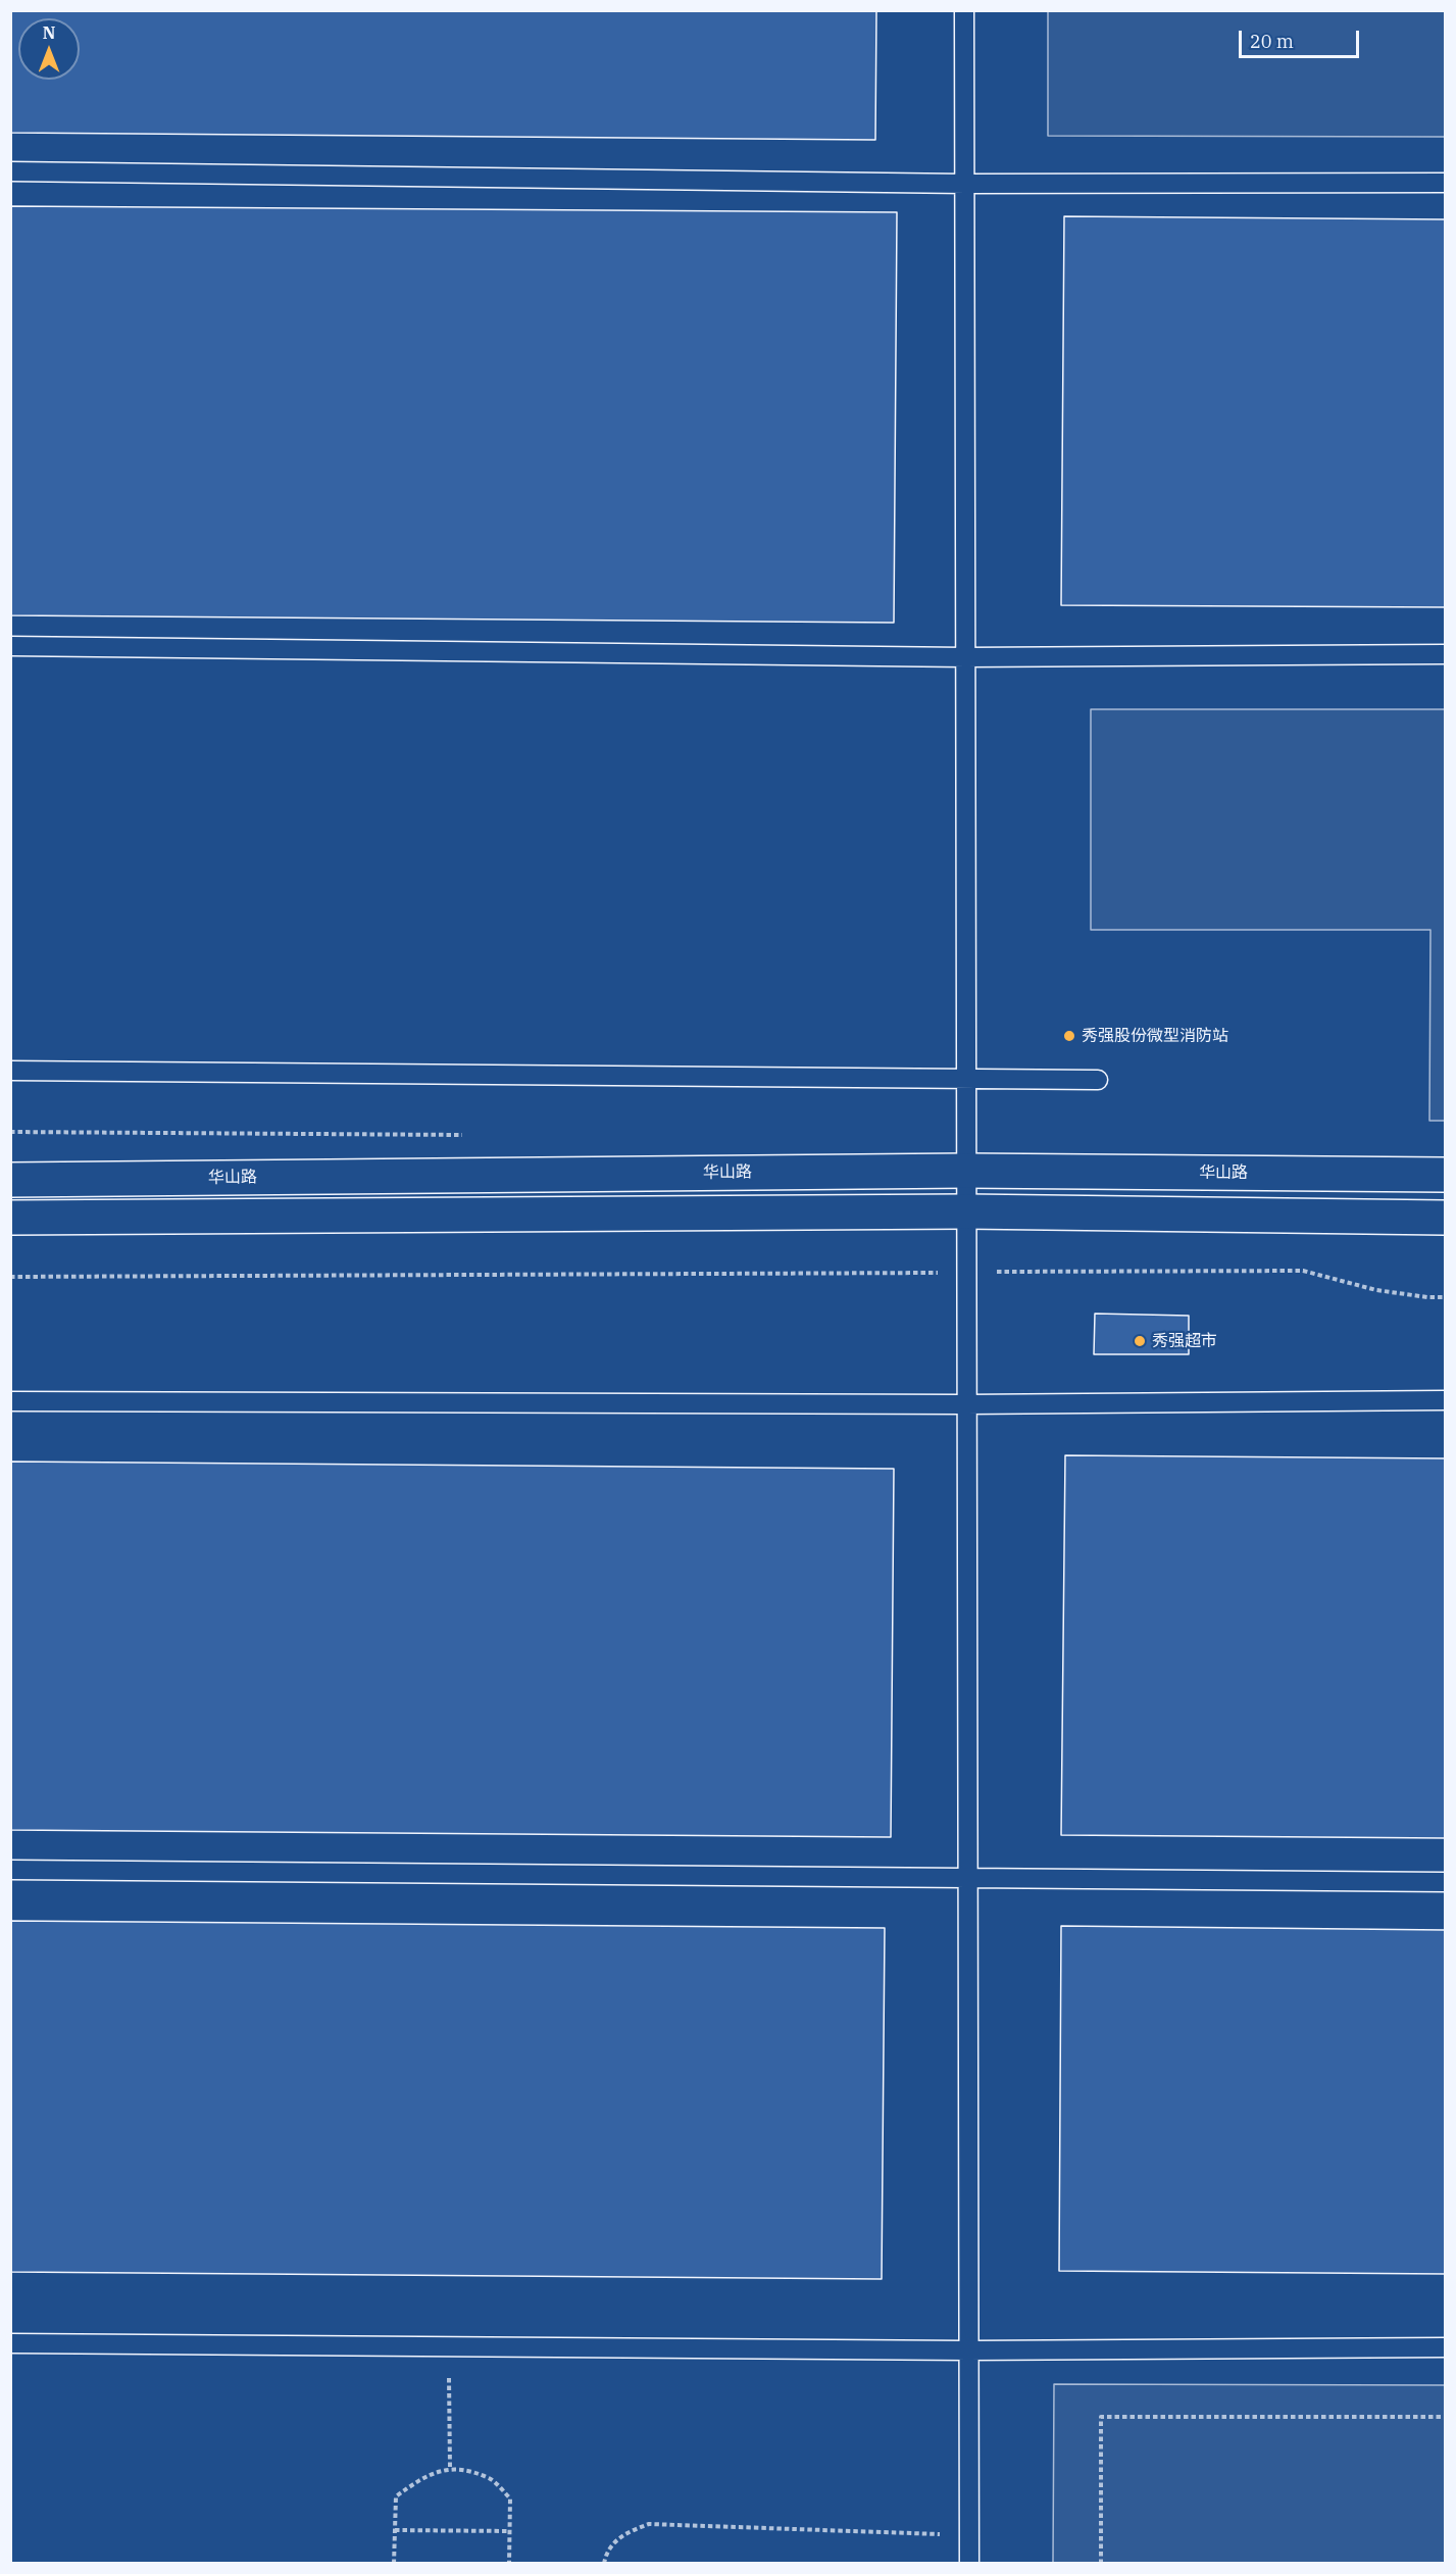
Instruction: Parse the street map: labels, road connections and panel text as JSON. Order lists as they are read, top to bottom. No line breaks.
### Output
{"streets":{"street":["华山路"]},"places":["秀强股份微型消防站","秀强超市"],"scale_bar":"20 m","north":"top"}
